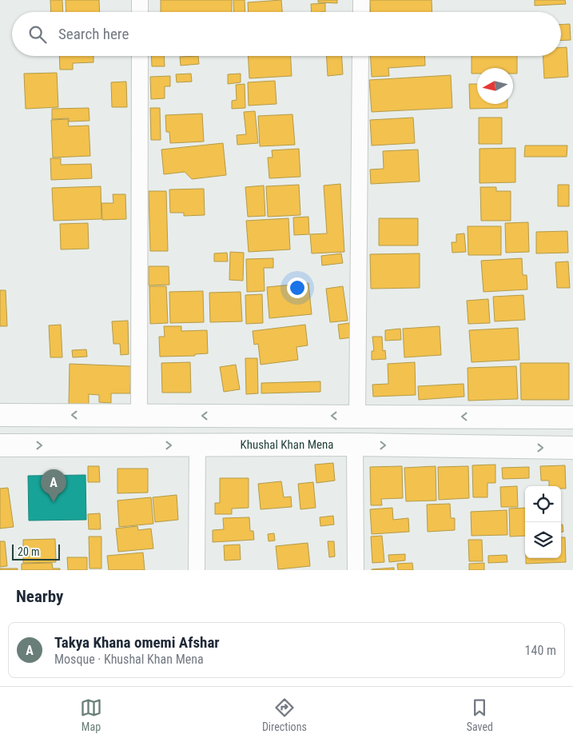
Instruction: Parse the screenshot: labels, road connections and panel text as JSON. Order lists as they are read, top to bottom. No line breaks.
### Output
{"streets":{"street":["Khushal Khan Mena"]},"scale_bar":"20 m","north":"left","page":{"search":"Search here","pins":"A","scale":"20 m","heading":"Nearby","list":[{"mark":"A","name":"Takya Khana omemi Afshar","note":"Mosque · Khushal Khan Mena","value":"140 m"}],"nav":["Map","Directions","Saved"]}}
